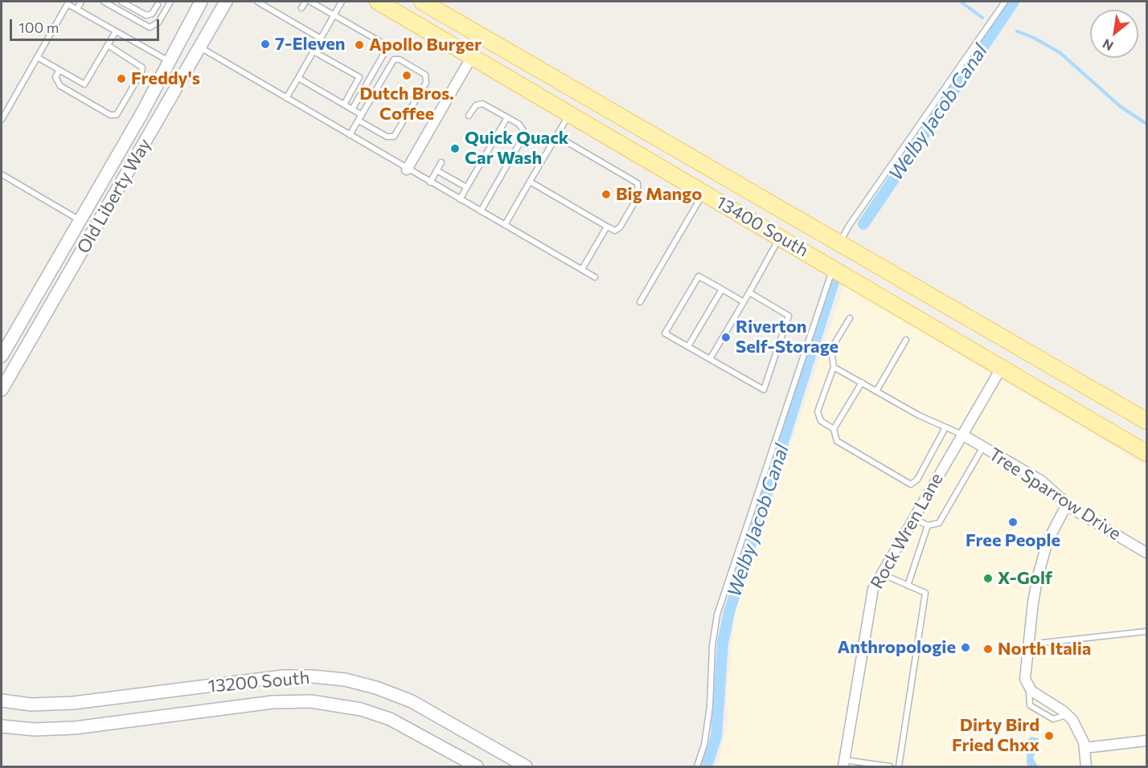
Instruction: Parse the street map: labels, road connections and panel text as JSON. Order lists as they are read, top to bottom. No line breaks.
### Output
{"streets":{"main road":["13400 South"],"street":["Old Liberty Way","Tree Sparrow Drive","Rock Wren Lane","13200 South"]},"crossings":[["13400 South","Rock Wren Lane"],["Tree Sparrow Drive","Rock Wren Lane"]],"water":["Welby Jacob Canal"],"places":["7-Eleven","Apollo Burger","Dutch Bros. Coffee","Freddy's","Quick Quack Car Wash","Big Mango","Riverton Self-Storage","Free People","X-Golf","Anthropologie","North Italia","Dirty Bird Fried Chxx"],"scale_bar":"100 m","north":"bottom left"}
